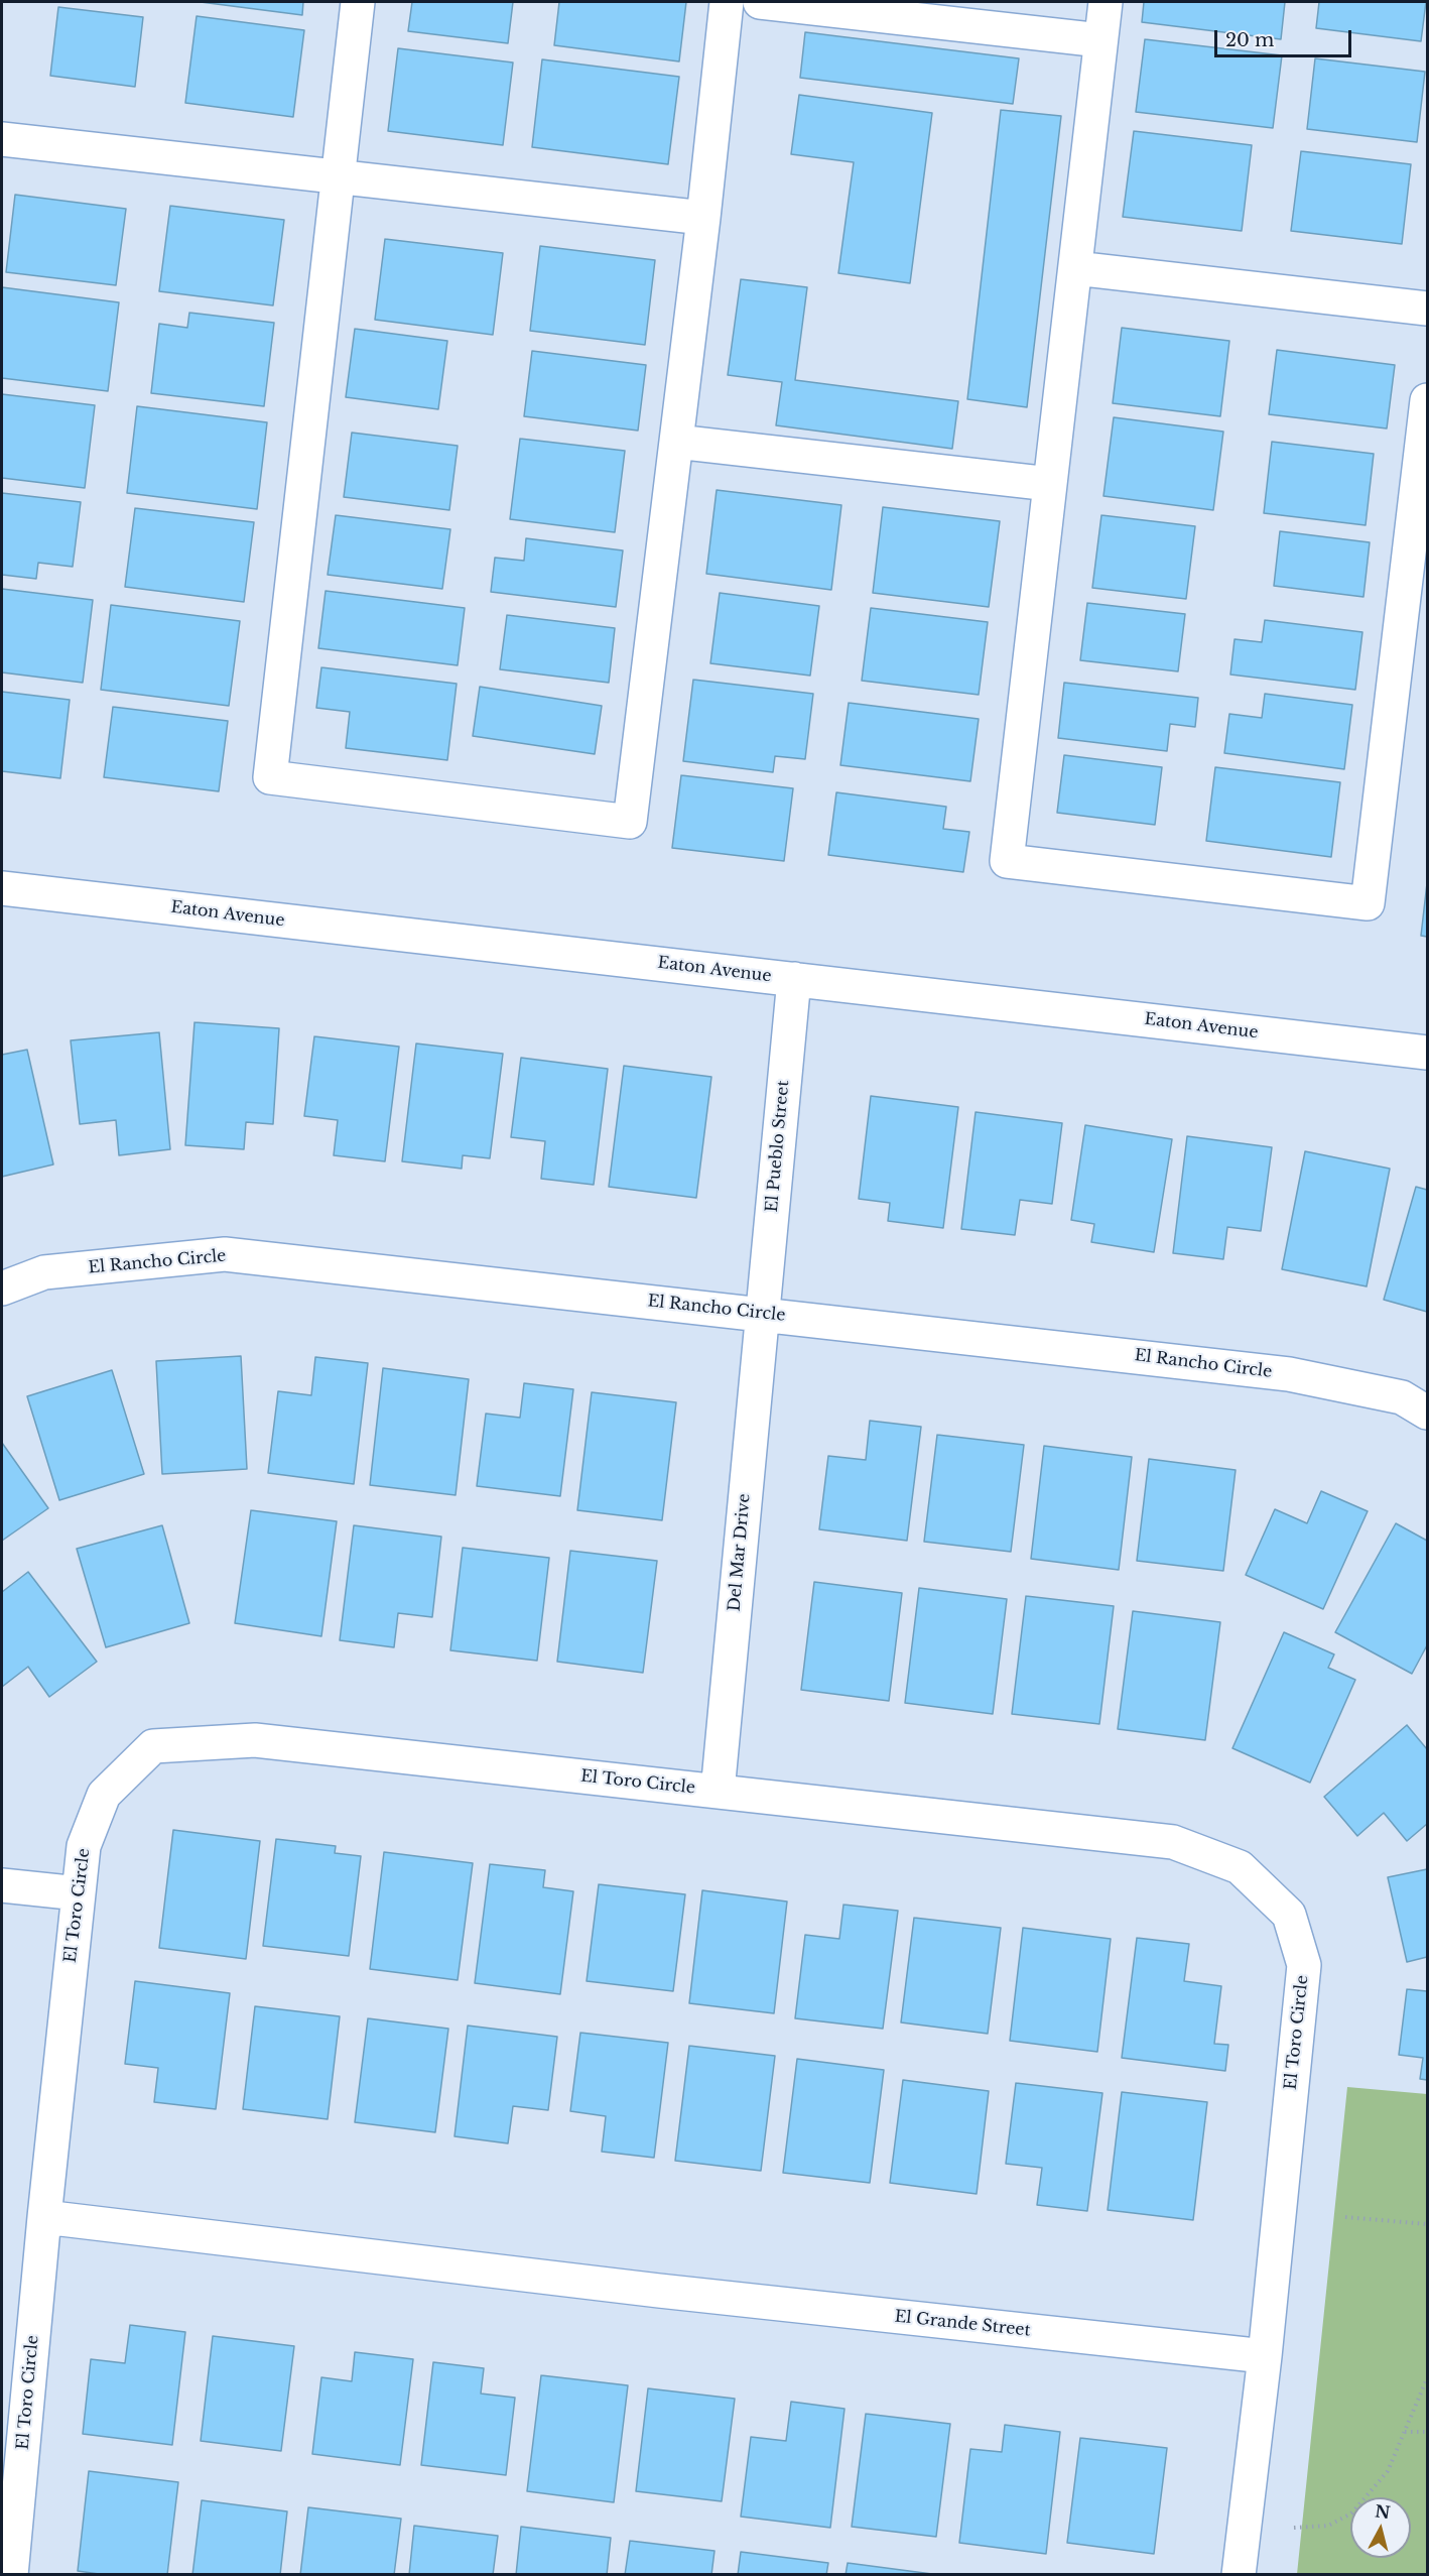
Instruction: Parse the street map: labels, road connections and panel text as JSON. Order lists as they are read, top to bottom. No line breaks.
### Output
{"streets":{"street":["Eaton Avenue","El Pueblo Street","El Rancho Circle","Del Mar Drive","El Toro Circle","El Grande Street"]},"crossings":[["Eaton Avenue","El Pueblo Street"],["El Pueblo Street","El Rancho Circle"],["El Pueblo Street","Del Mar Drive"],["El Rancho Circle","Del Mar Drive"],["Del Mar Drive","El Toro Circle"],["El Toro Circle","El Grande Street"]],"scale_bar":"20 m","north":"top"}
